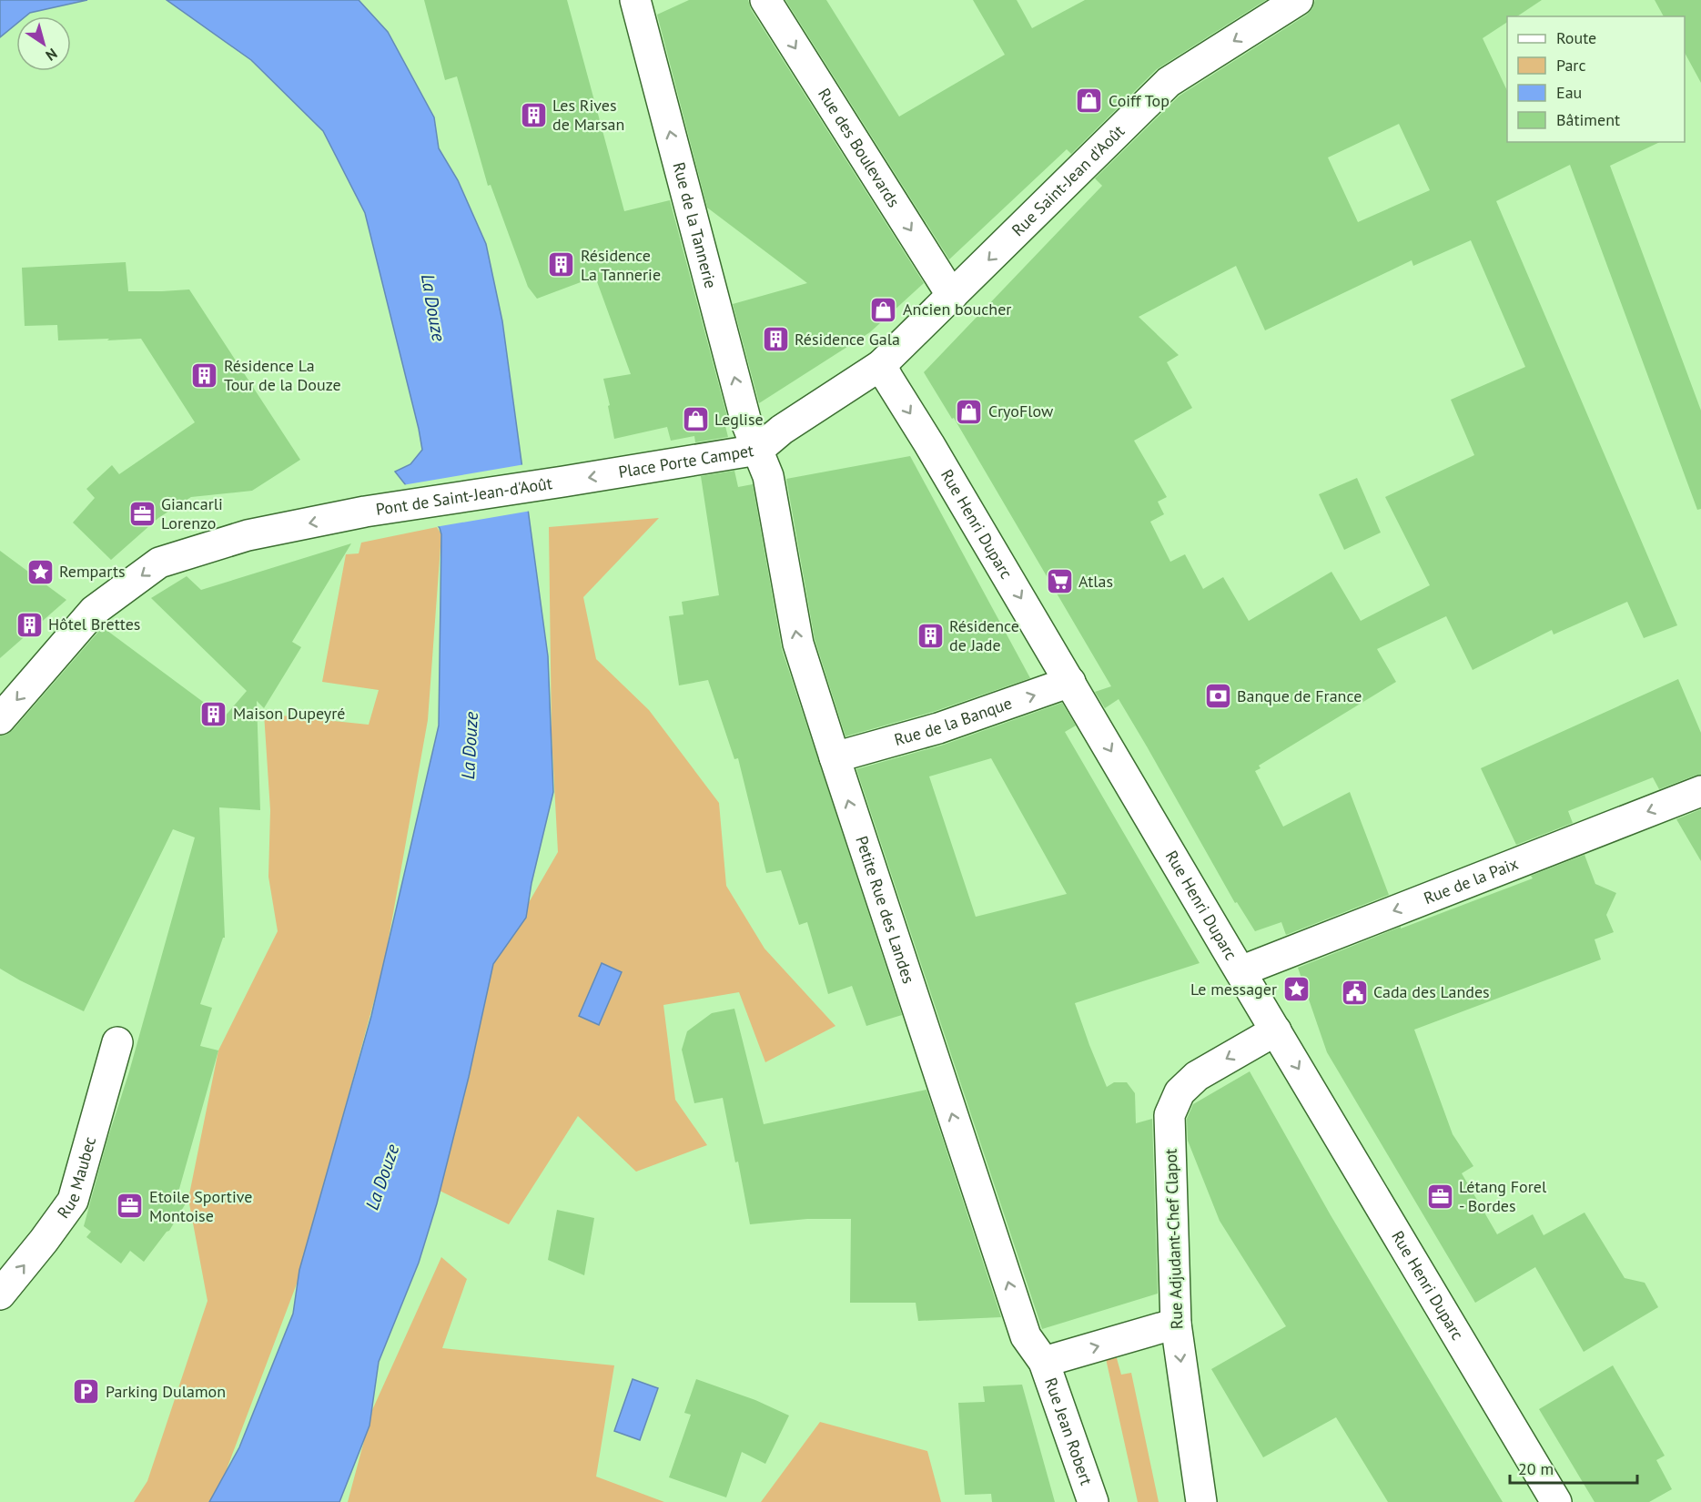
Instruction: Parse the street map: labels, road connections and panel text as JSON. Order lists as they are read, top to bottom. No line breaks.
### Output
{"streets":{"street":["Rue des Boulevards","Rue Saint-Jean d'Août","Rue de la Tannerie","Place Porte Campet","Pont de Saint-Jean-d'Août","Rue Henri Duparc","Rue de la Banque","Rue de la Paix","Petite Rue des Landes","Rue Maubec","Rue Adjudant-Chef Clapot","Rue Jean Robert"]},"crossings":[["Rue des Boulevards","Rue Saint-Jean d'Août"],["Rue Saint-Jean d'Août","Place Porte Campet"],["Rue Saint-Jean d'Août","Rue Henri Duparc"],["Rue de la Tannerie","Place Porte Campet"],["Rue de la Tannerie","Petite Rue des Landes"],["Place Porte Campet","Pont de Saint-Jean-d'Août"],["Place Porte Campet","Rue Henri Duparc"],["Place Porte Campet","Petite Rue des Landes"],["Rue Henri Duparc","Rue de la Banque"],["Rue Henri Duparc","Rue de la Paix"],["Rue Henri Duparc","Rue Adjudant-Chef Clapot"],["Rue de la Banque","Petite Rue des Landes"],["Petite Rue des Landes","Rue Jean Robert"]],"one_way":["Rue des Boulevards","Rue Saint-Jean d'Août","Rue de la Tannerie","Place Porte Campet","Pont de Saint-Jean-d'Août","Rue Henri Duparc","Rue de la Banque","Rue de la Paix","Petite Rue des Landes","Rue Maubec","Rue Adjudant-Chef Clapot"],"water":["La Douze"],"places":{"shop":["Coiff Top","Ancien boucher","CryoFlow","Leglise"],"building":["Les Rives de Marsan","Résidence La Tannerie","Résidence Gala","Résidence La Tour de la Douze","Hôtel Brettes","Résidence de Jade","Maison Dupeyré"],"office":["Giancarli Lorenzo","Létang Forel - Bordes","Etoile Sportive Montoise"],"place":["Remparts","Le messager"],"supermarket":["Atlas"],"bank":["Banque de France"],"public building":["Cada des Landes"],"parking":["Parking Dulamon"]},"legend":["Route","Parc","Eau","Bâtiment"],"scale_bar":"20 m","north":"bottom right"}
